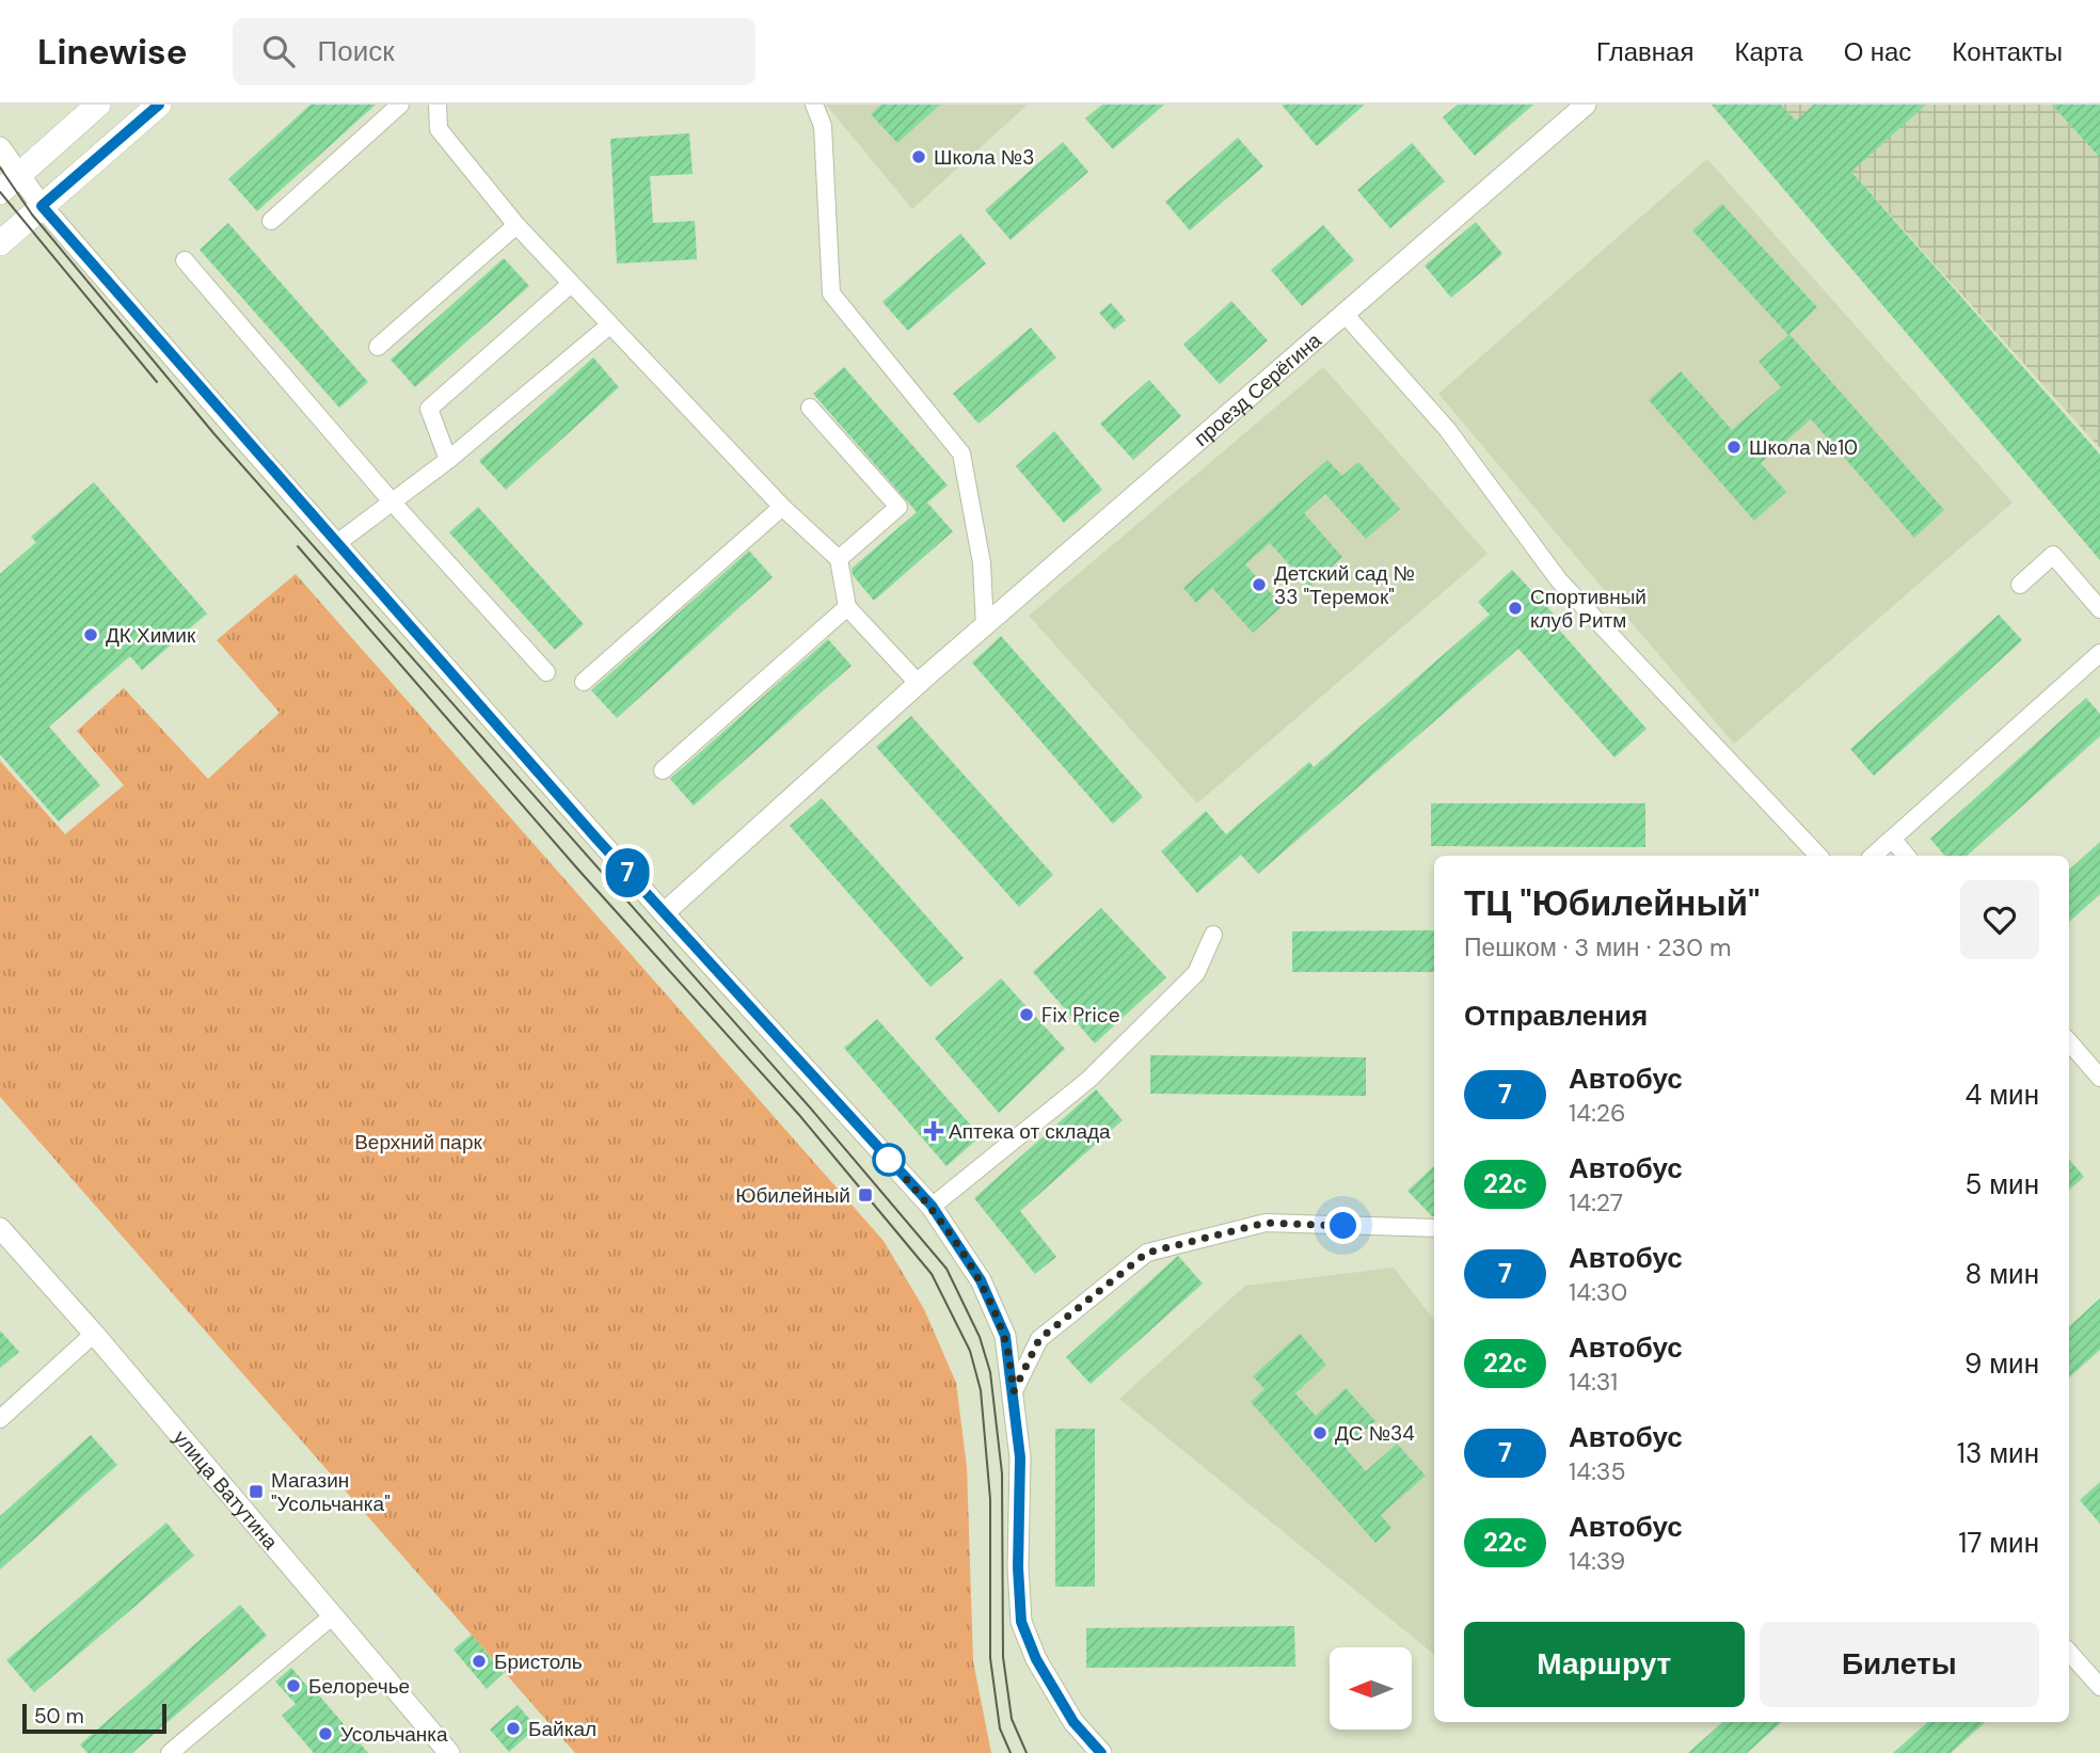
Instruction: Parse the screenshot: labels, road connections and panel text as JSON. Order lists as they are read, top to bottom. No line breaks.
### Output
{"streets":{"street":["проезд Серёгина","улица Ватутина"]},"parks":["Верхний парк"],"places":{"other":["Школа №3","Школа №10","Детский сад № 33 \"Теремок\"","Спортивный клуб Ритм","ДК Химик","Fix Price","ДС №34","Бристоль","Белоречье","Байкал","Усольчанка"],"health":["Аптека от склада"],"transit":["Юбилейный","Магазин \"Усольчанка\""]},"lines":["bus line 7"],"scale_bar":"50 m","north":"left","page":{"header":"Linewise","search":"Поиск","nav":["Главная","Карта","О нас","Контакты"],"on_map":"7","heading":[["ТЦ \"Юбилейный\"","Пешком · 3 мин · 230 m"],"Отправления"],"list":[{"mark":"7","name":"Автобус","note":"14:26","value":"4 мин"},{"mark":"22с","name":"Автобус","note":"14:27","value":"5 мин"},{"mark":"7","name":"Автобус","note":"14:30","value":"8 мин"},{"mark":"22с","name":"Автобус","note":"14:31","value":"9 мин"},{"mark":"7","name":"Автобус","note":"14:35","value":"13 мин"},{"mark":"22с","name":"Автобус","note":"14:39","value":"17 мин"}],"buttons":["Маршрут","Билеты"],"scale":"50 m"}}
